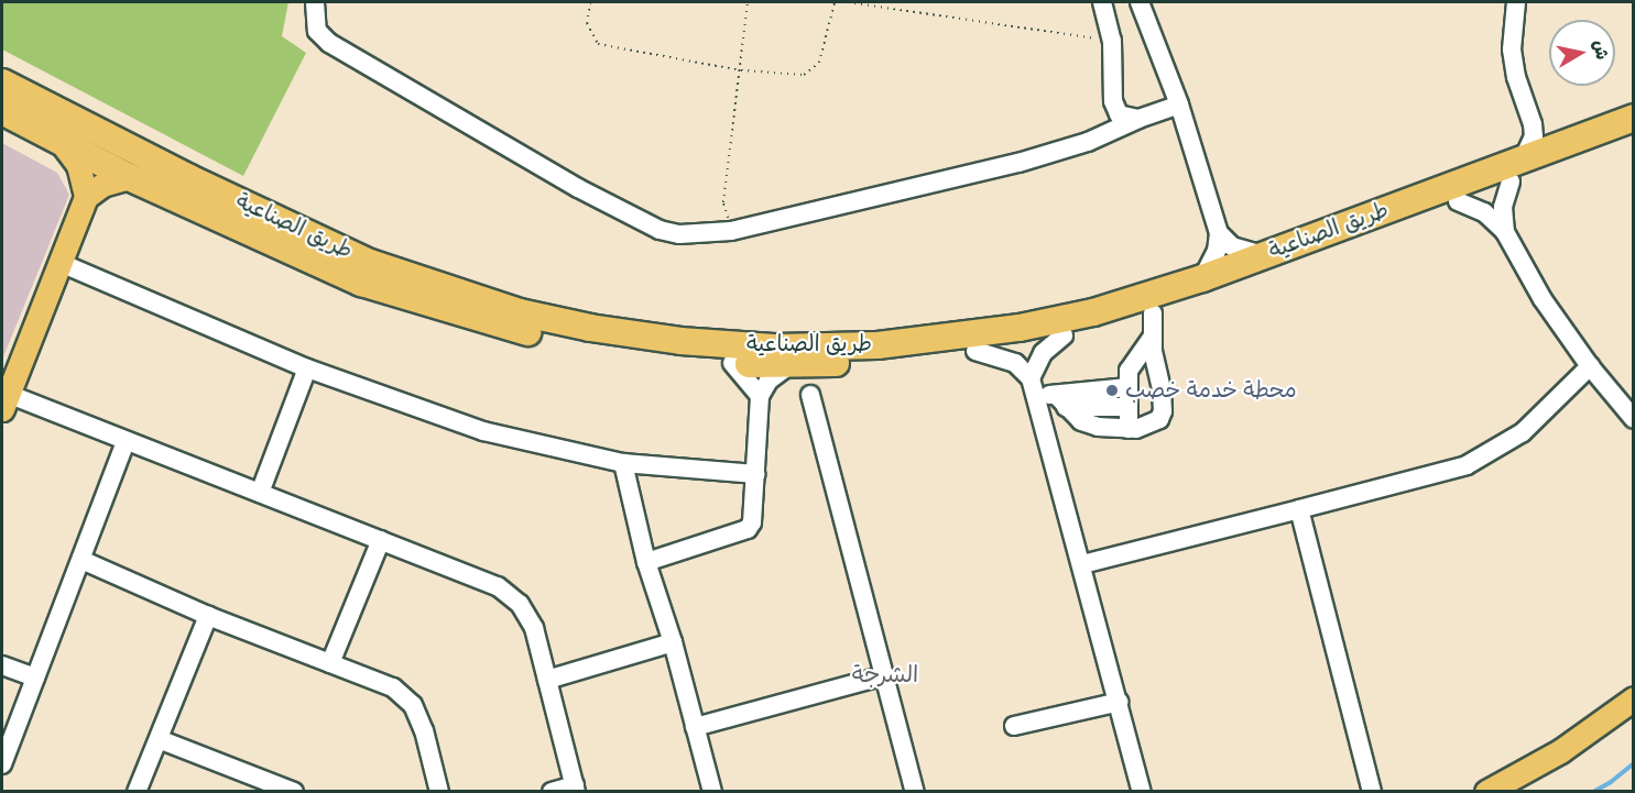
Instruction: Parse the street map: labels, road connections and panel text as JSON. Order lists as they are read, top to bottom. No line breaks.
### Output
{"streets":{"highway":["طريق الصناعية"]},"districts":["الشرجة"],"places":["محطة خدمة خصب"],"north":"right"}
